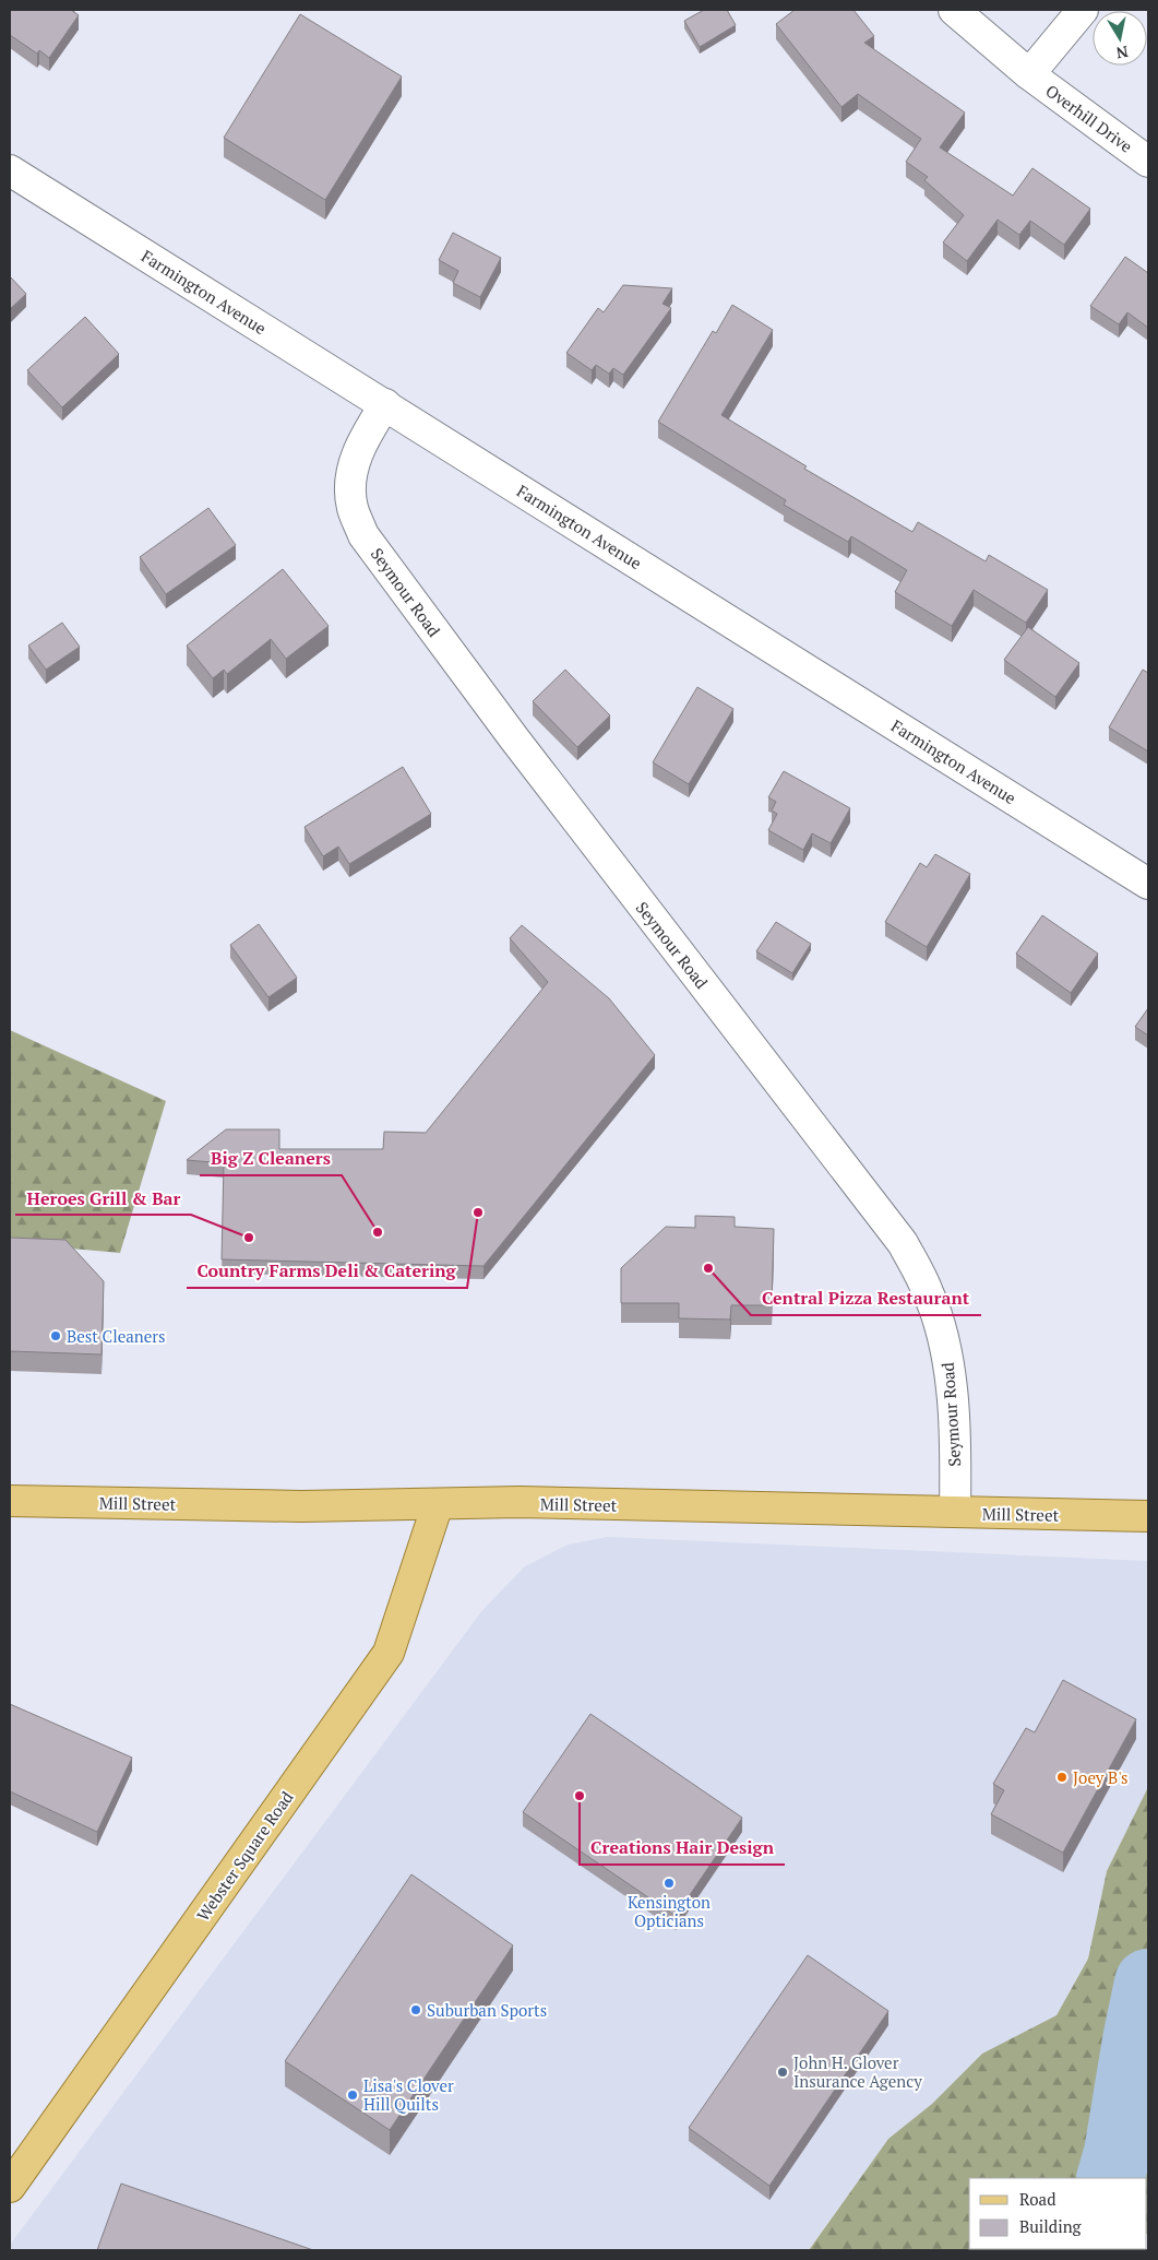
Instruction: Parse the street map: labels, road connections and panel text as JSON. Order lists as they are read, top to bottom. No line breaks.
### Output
{"streets":{"main road":["Mill Street","Webster Square Road"],"street":["Overhill Drive","Farmington Avenue","Seymour Road"]},"crossings":[["Farmington Avenue","Seymour Road"],["Seymour Road","Mill Street"],["Mill Street","Webster Square Road"]],"places":["Country Farms Deli & Catering","Big Z Cleaners","Heroes Grill & Bar","Central Pizza Restaurant","Best Cleaners","Joey B's","Creations Hair Design","Kensington Opticians","Suburban Sports","John H. Glover Insurance Agency","Lisa's Clover Hill Quilts"],"legend":["Road","Building"],"north":"bottom"}
